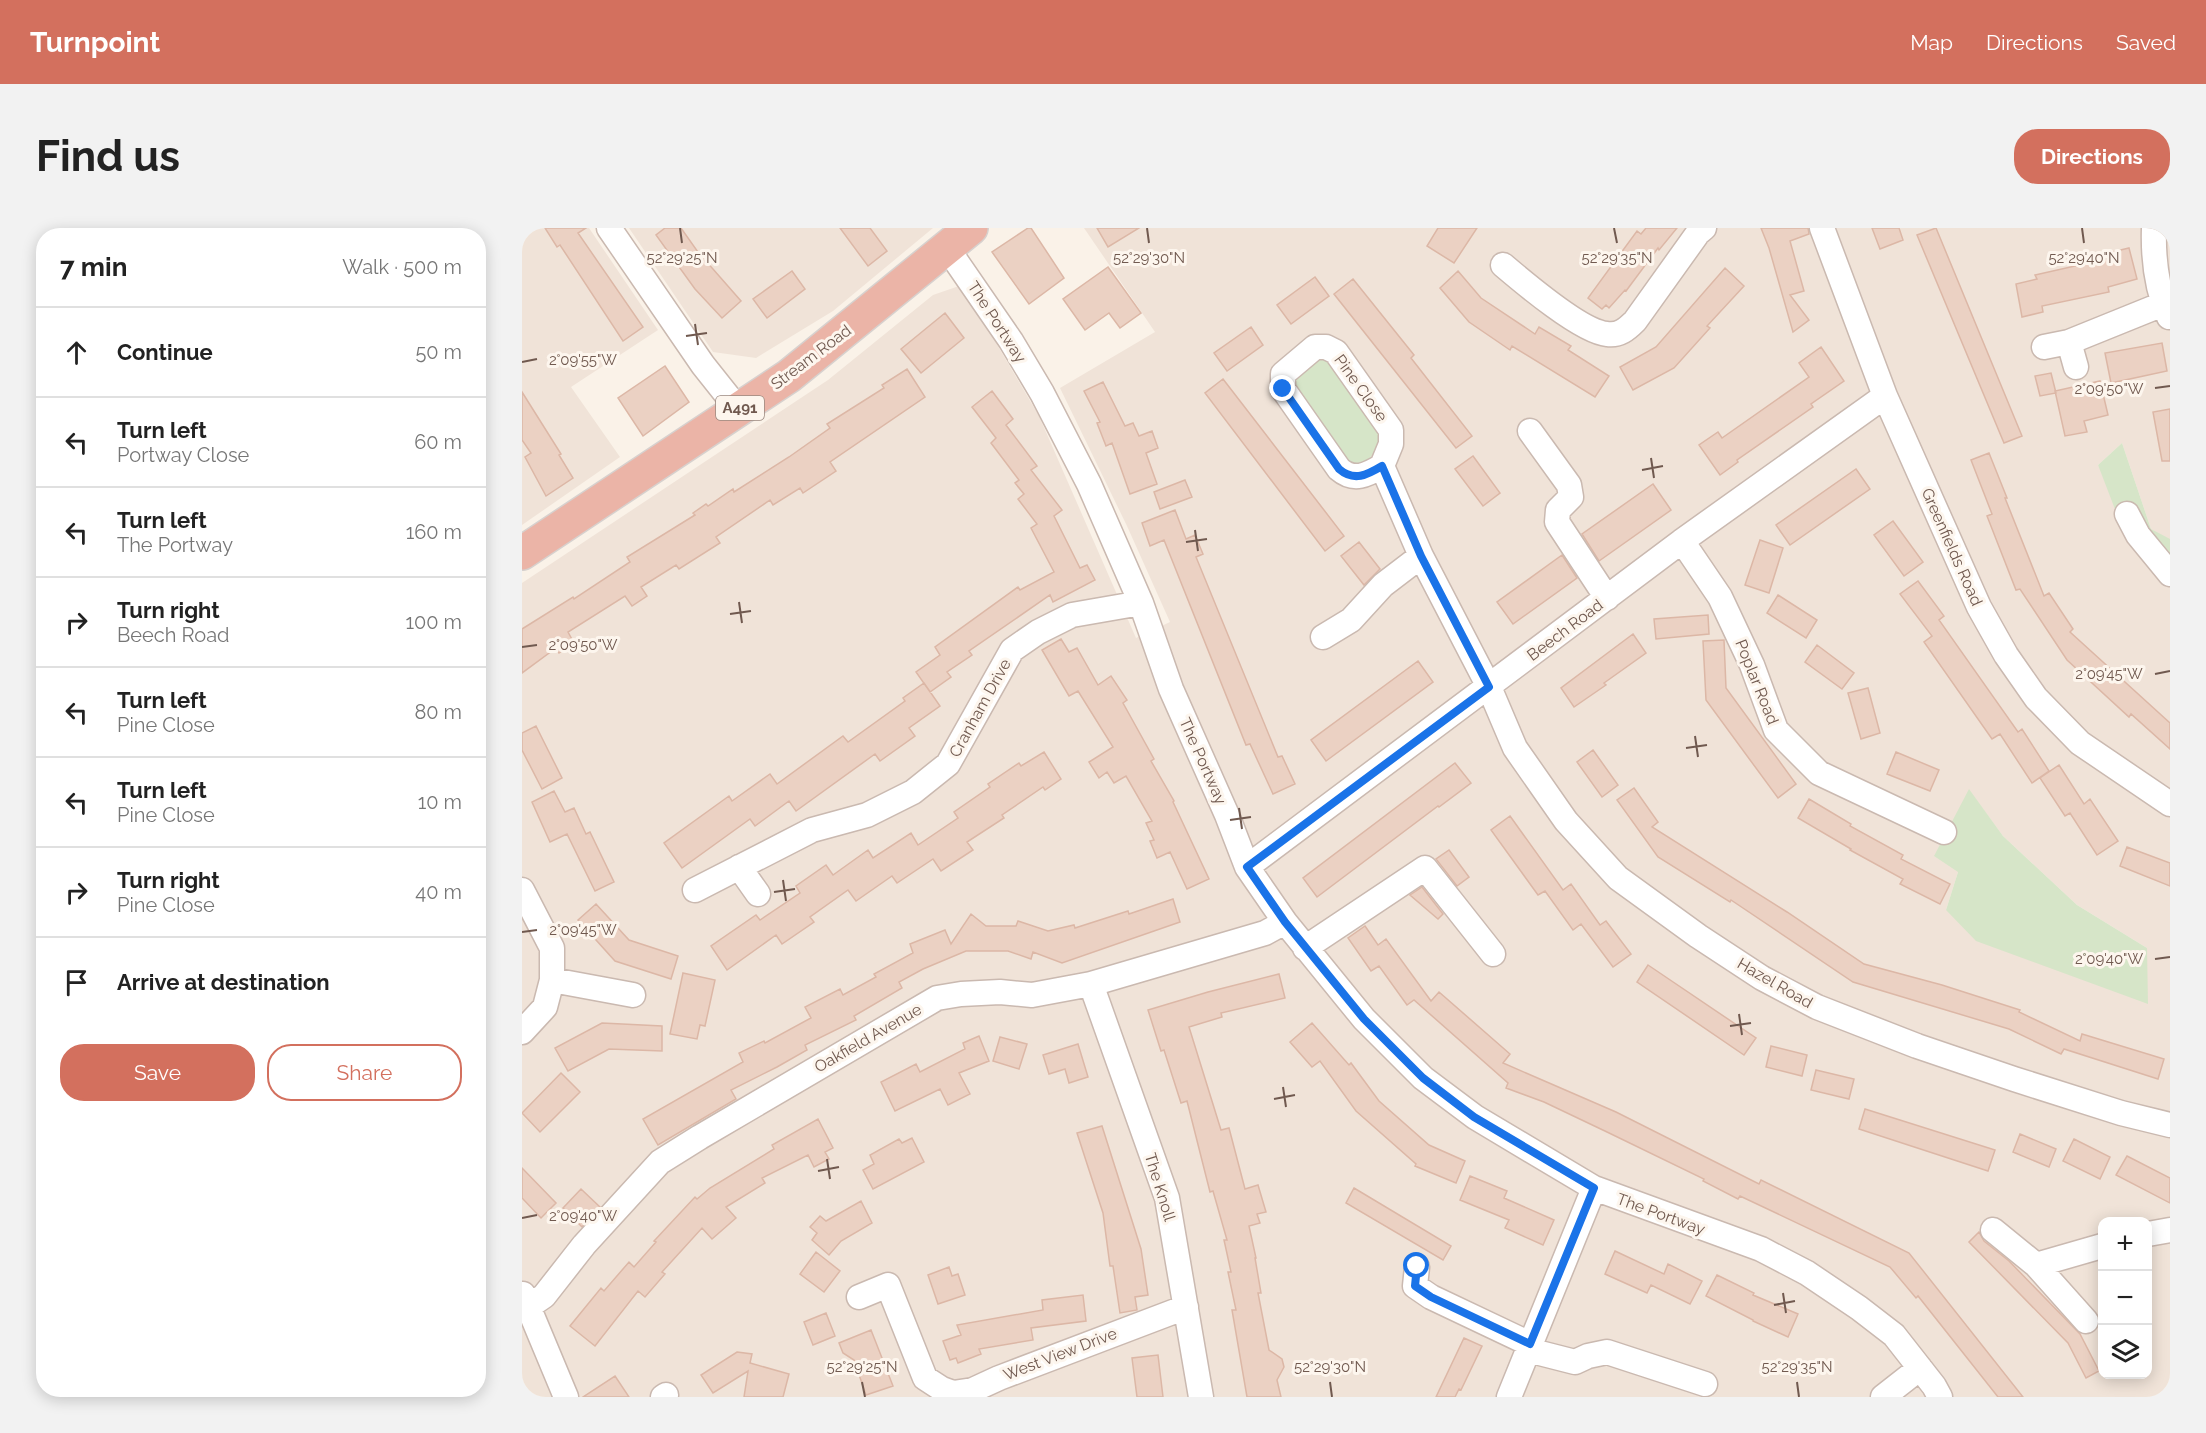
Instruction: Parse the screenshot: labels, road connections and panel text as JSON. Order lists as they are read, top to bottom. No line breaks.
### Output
{"streets":{"highway":["Stream Road","A491"],"street":["The Portway","Pine Close","Greenfields Road","Beech Road","Poplar Road","Cranham Drive","Hazel Road","Oakfield Avenue","The Knoll","West View Drive"]},"crossings":[["The Portway","Stream Road"],["The Portway","Beech Road"],["The Portway","Cranham Drive"],["The Portway","Oakfield Avenue"],["Greenfields Road","Beech Road"],["Beech Road","Poplar Road"],["Beech Road","Hazel Road"],["Oakfield Avenue","The Knoll"],["The Knoll","West View Drive"]],"page":{"header":"Turnpoint","nav":["Map","Directions","Saved"],"buttons":["Directions",["Save","Share"]],"title":"Find us","heading":["7 min","Walk · 500 m"],"list":[["Continue","50 m"],["Turn left","Portway Close","60 m"],["Turn left","The Portway","160 m"],["Turn right","Beech Road","100 m"],["Turn left","Pine Close","80 m"],["Turn left","Pine Close","10 m"],["Turn right","Pine Close","40 m"],"Arrive at destination"],"map_buttons":["+","−"]},"coordinates":["52°29'25\"N","52°29'30\"N","52°29'35\"N","52°29'40\"N","2°09'55\"W","2°09'50\"W","2°09'45\"W","2°09'40\"W"]}
